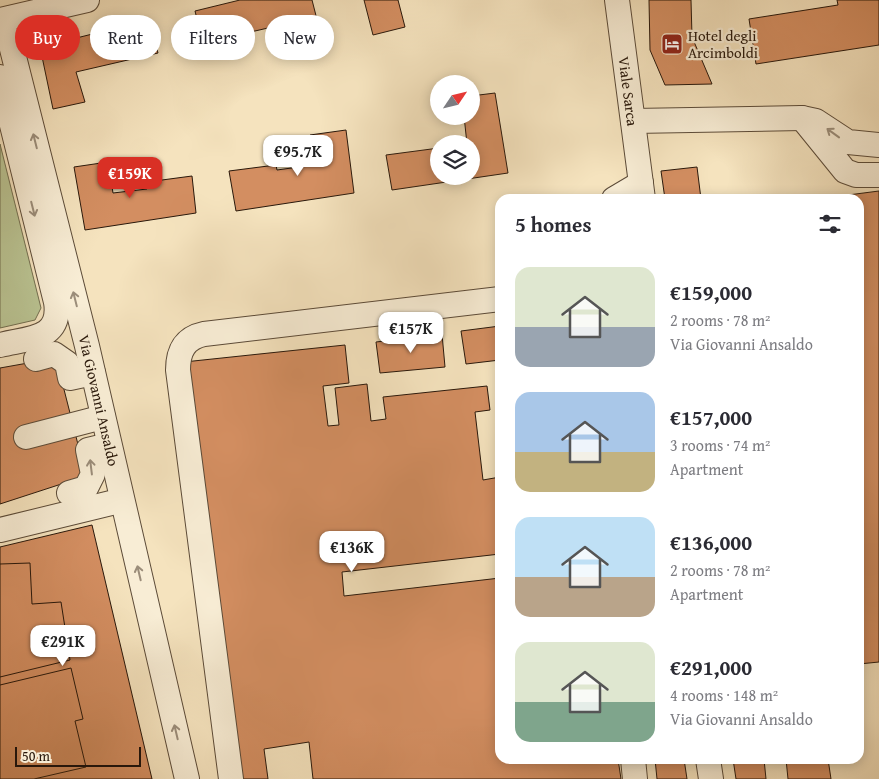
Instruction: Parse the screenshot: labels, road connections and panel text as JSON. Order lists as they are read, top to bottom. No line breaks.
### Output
{"streets":{"street":["Viale Sarca","Via Giovanni Ansaldo"]},"places":{"hotel":["Hotel degli Arcimboldi"]},"scale_bar":"50 m","north":"top right","page":{"chip":["Buy","Rent","Filters","New"],"price":["€95.7K","€159K","€157K","€136K","€291K"],"heading":"5 homes","list":[{"name":"€159,000","note":"2 rooms · 78 m² · Via Giovanni Ansaldo"},{"name":"€157,000","note":"3 rooms · 74 m² · Apartment"},{"name":"€136,000","note":"2 rooms · 78 m² · Apartment"},{"name":"€291,000","note":"4 rooms · 148 m² · Via Giovanni Ansaldo"}],"scale":"50 m"}}
